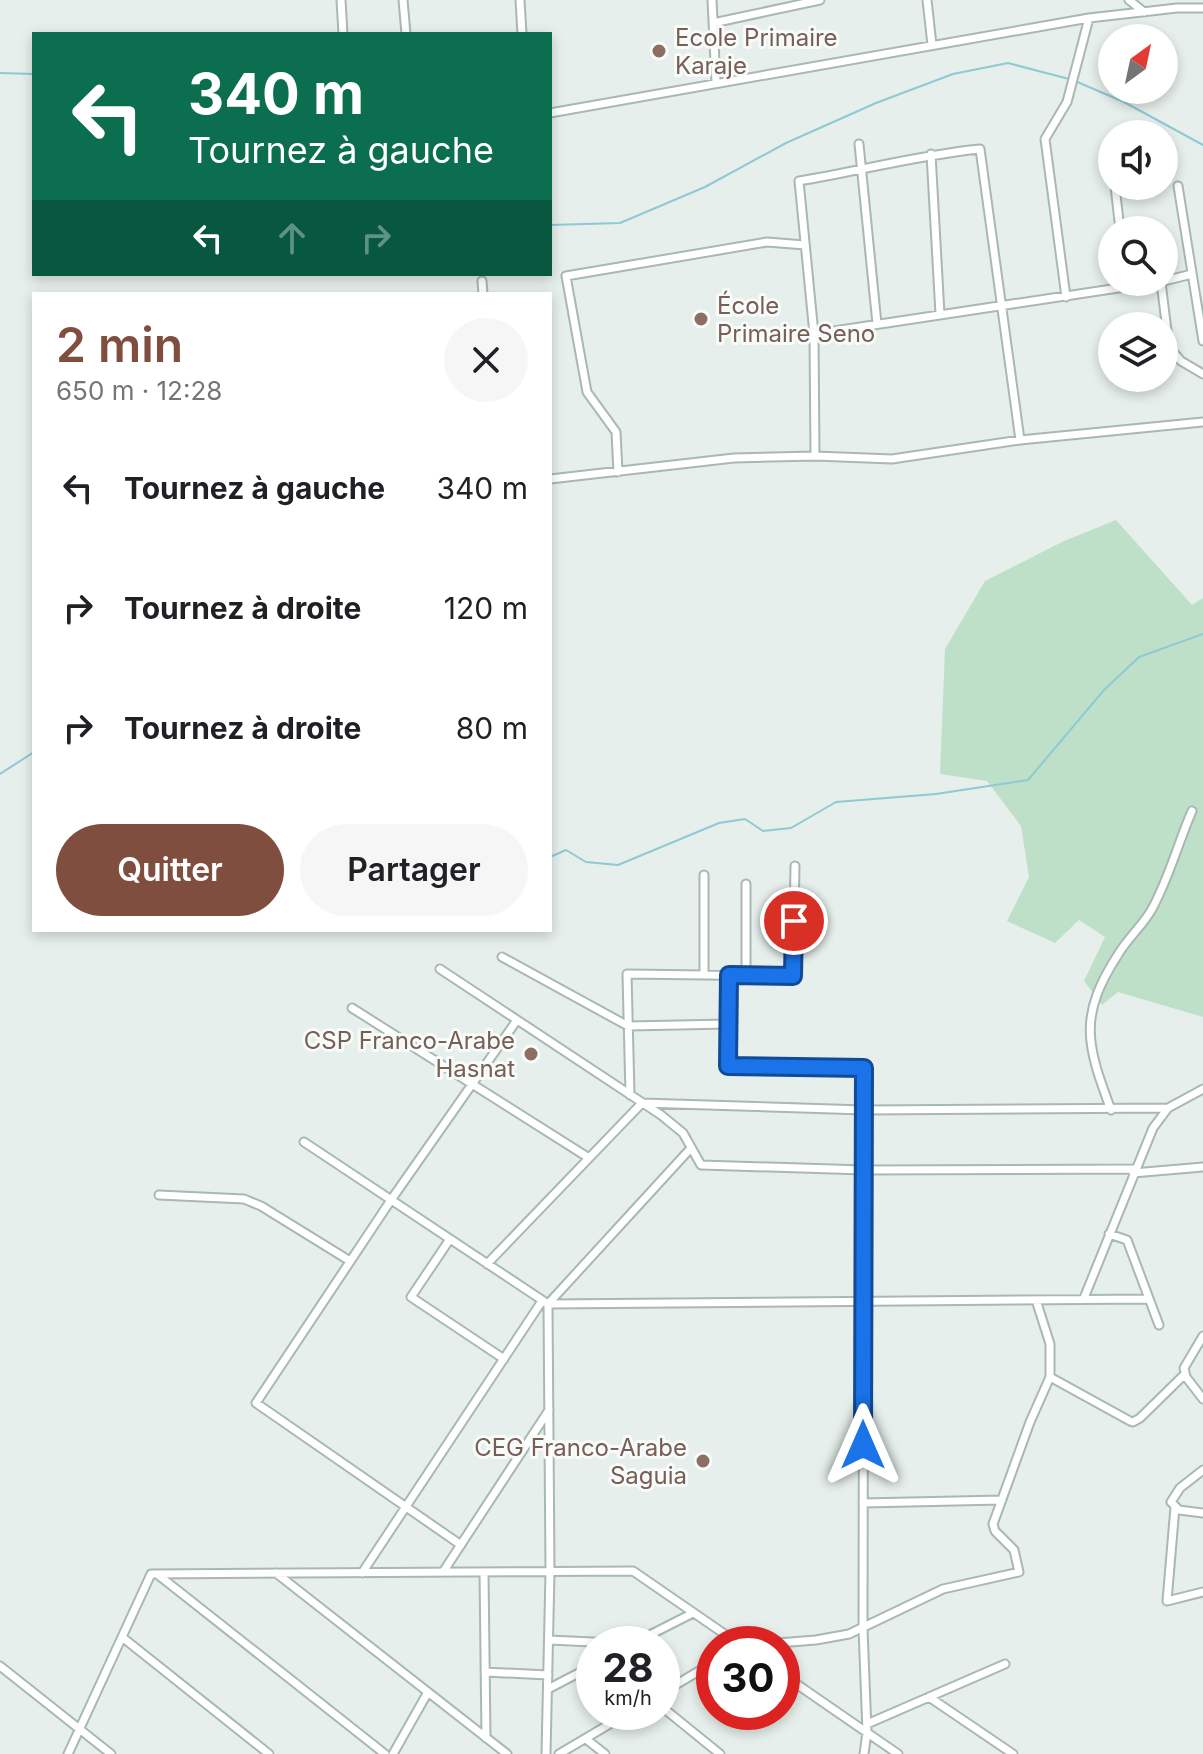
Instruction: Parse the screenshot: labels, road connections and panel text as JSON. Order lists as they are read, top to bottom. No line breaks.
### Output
{"places":["Ecole Primaire Karaje","École Primaire Seno","CSP Franco-Arabe Hasnat","CEG Franco-Arabe Saguia"],"north":"top right","page":{"turn":["340 m","Tournez à gauche"],"heading":["2 min","650 m · 12:28"],"list":[{"name":"Tournez à gauche","value":"340 m"},{"name":"Tournez à droite","value":"120 m"},{"name":"Tournez à droite","value":"80 m"}],"buttons":["Quitter","Partager"],"speed":"28 km/h","limit":"30"}}
